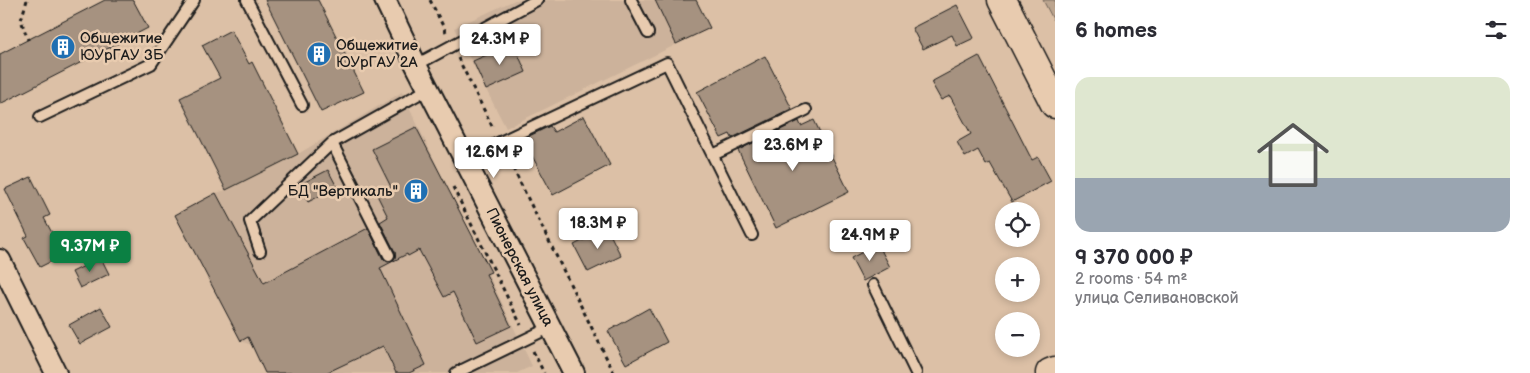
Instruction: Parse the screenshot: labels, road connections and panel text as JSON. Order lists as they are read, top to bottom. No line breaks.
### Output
{"streets":{"street":["Пионерская улица"]},"places":{"building":["Общежитие ЮУрГАУ 3Б","Общежитие ЮУрГАУ 2А","БД \"Вертикаль\""]},"page":{"heading":"6 homes","price":["24.3M ₽","23.6M ₽","12.6M ₽","18.3M ₽","24.9M ₽","9.37M ₽"],"list":[{"name":"9 370 000 ₽","note":"2 rooms · 54 m² · улица Селивановской"}],"map_buttons":["+","−"]}}
